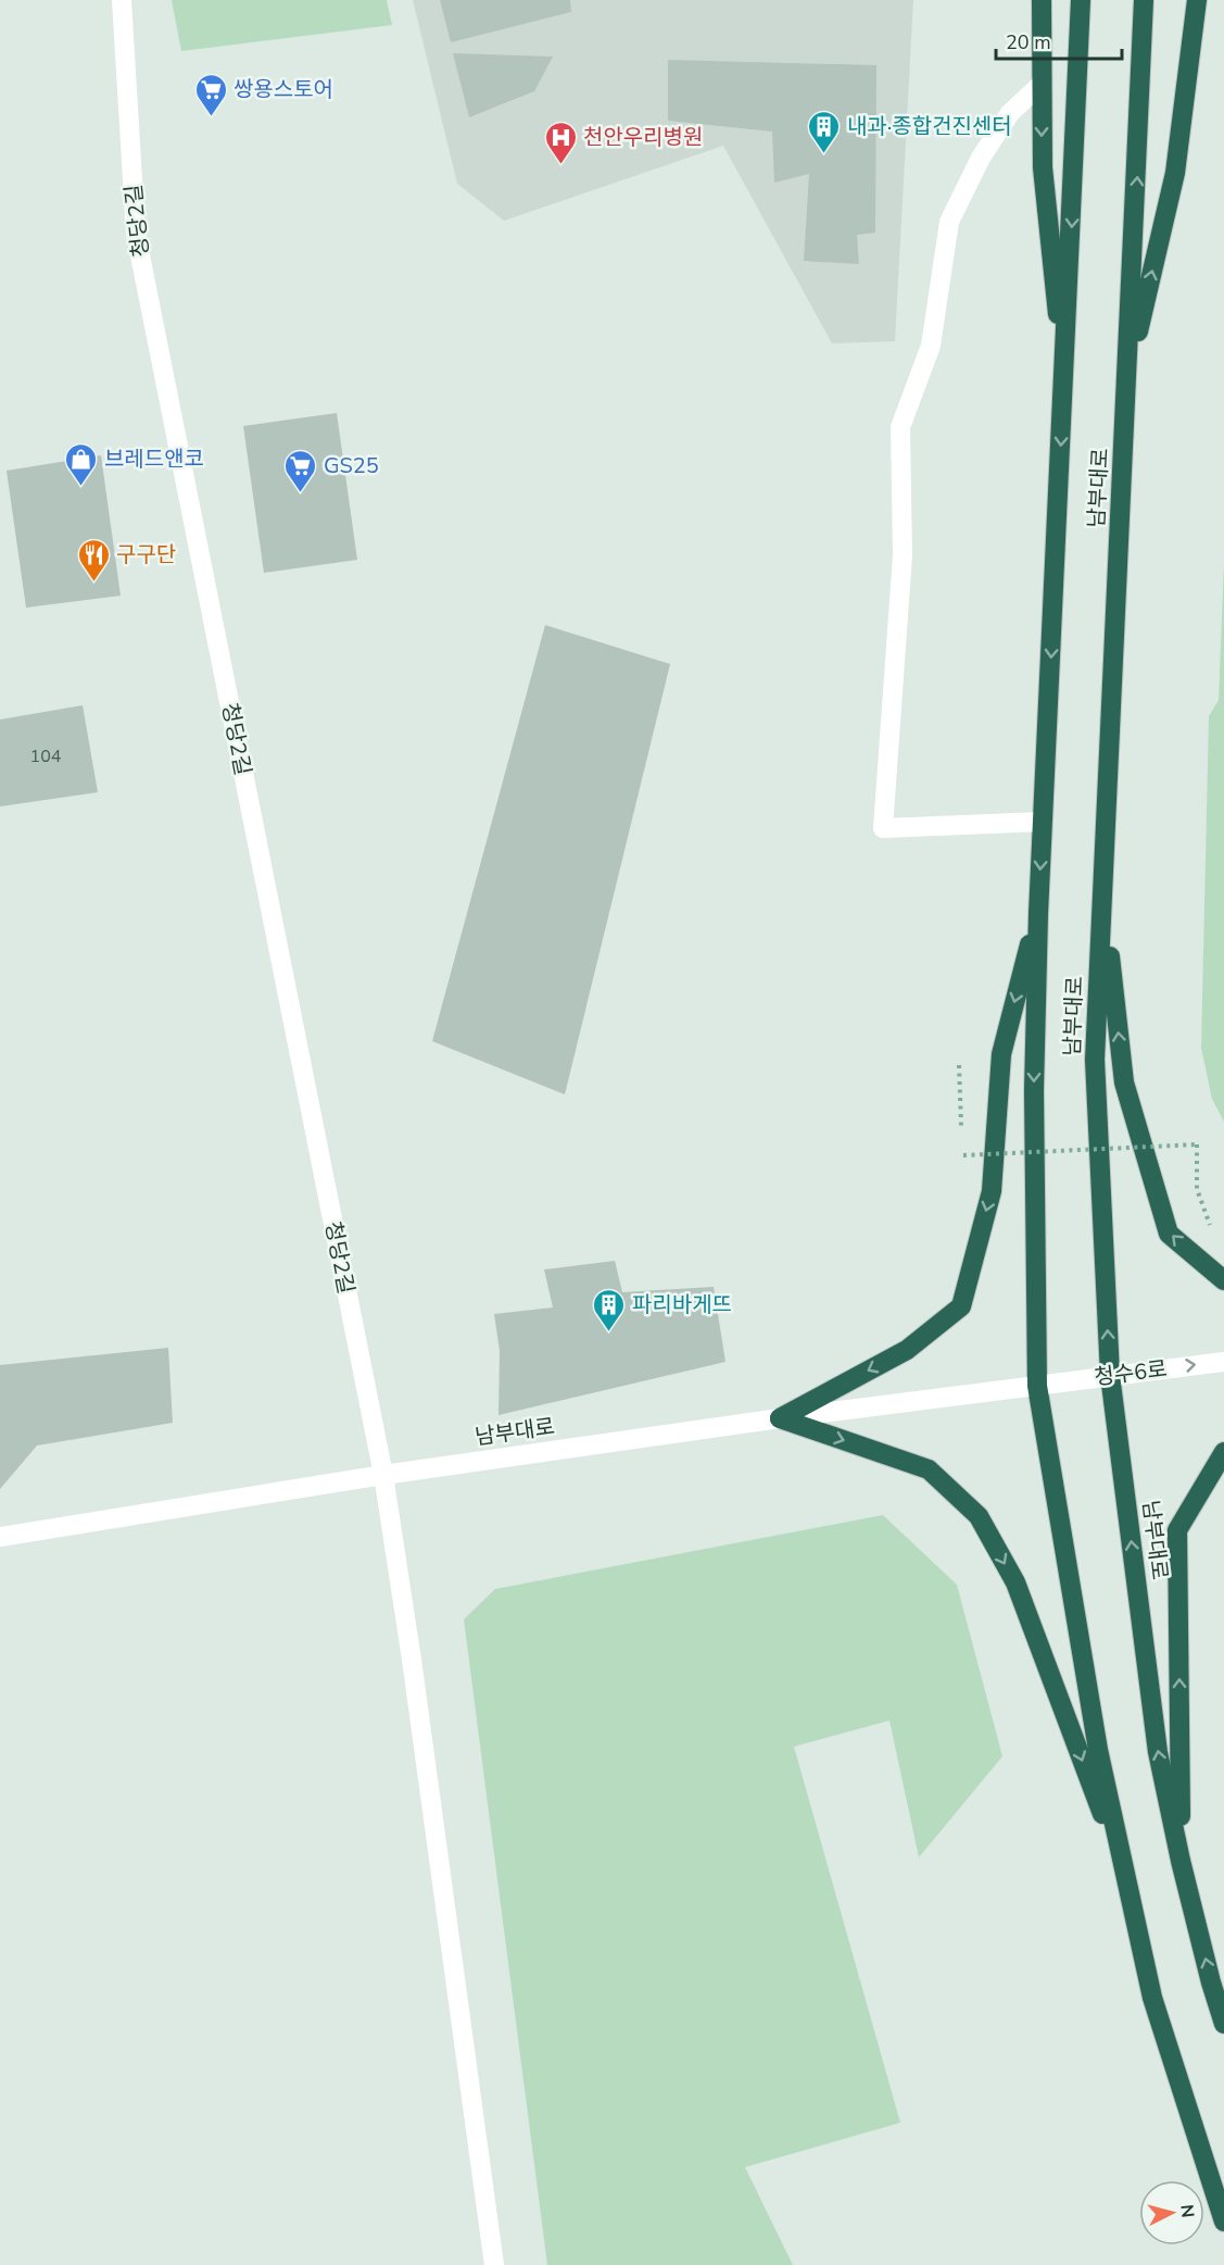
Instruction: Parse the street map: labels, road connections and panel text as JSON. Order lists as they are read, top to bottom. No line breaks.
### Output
{"streets":{"highway":["남부대로"],"street":["청당2길","청수6로"]},"crossings":[["청당2길","남부대로"],["남부대로","청수6로"]],"one_way":["청수6로"],"places":{"supermarket":["쌍용스토어","GS25"],"building":["내과·종합건진센터","파리바게뜨"],"hospital":["천안우리병원"],"shop":["브레드앤코"],"restaurant":["구구단"]},"house_numbers":["104"],"scale_bar":"20 m","north":"right"}
